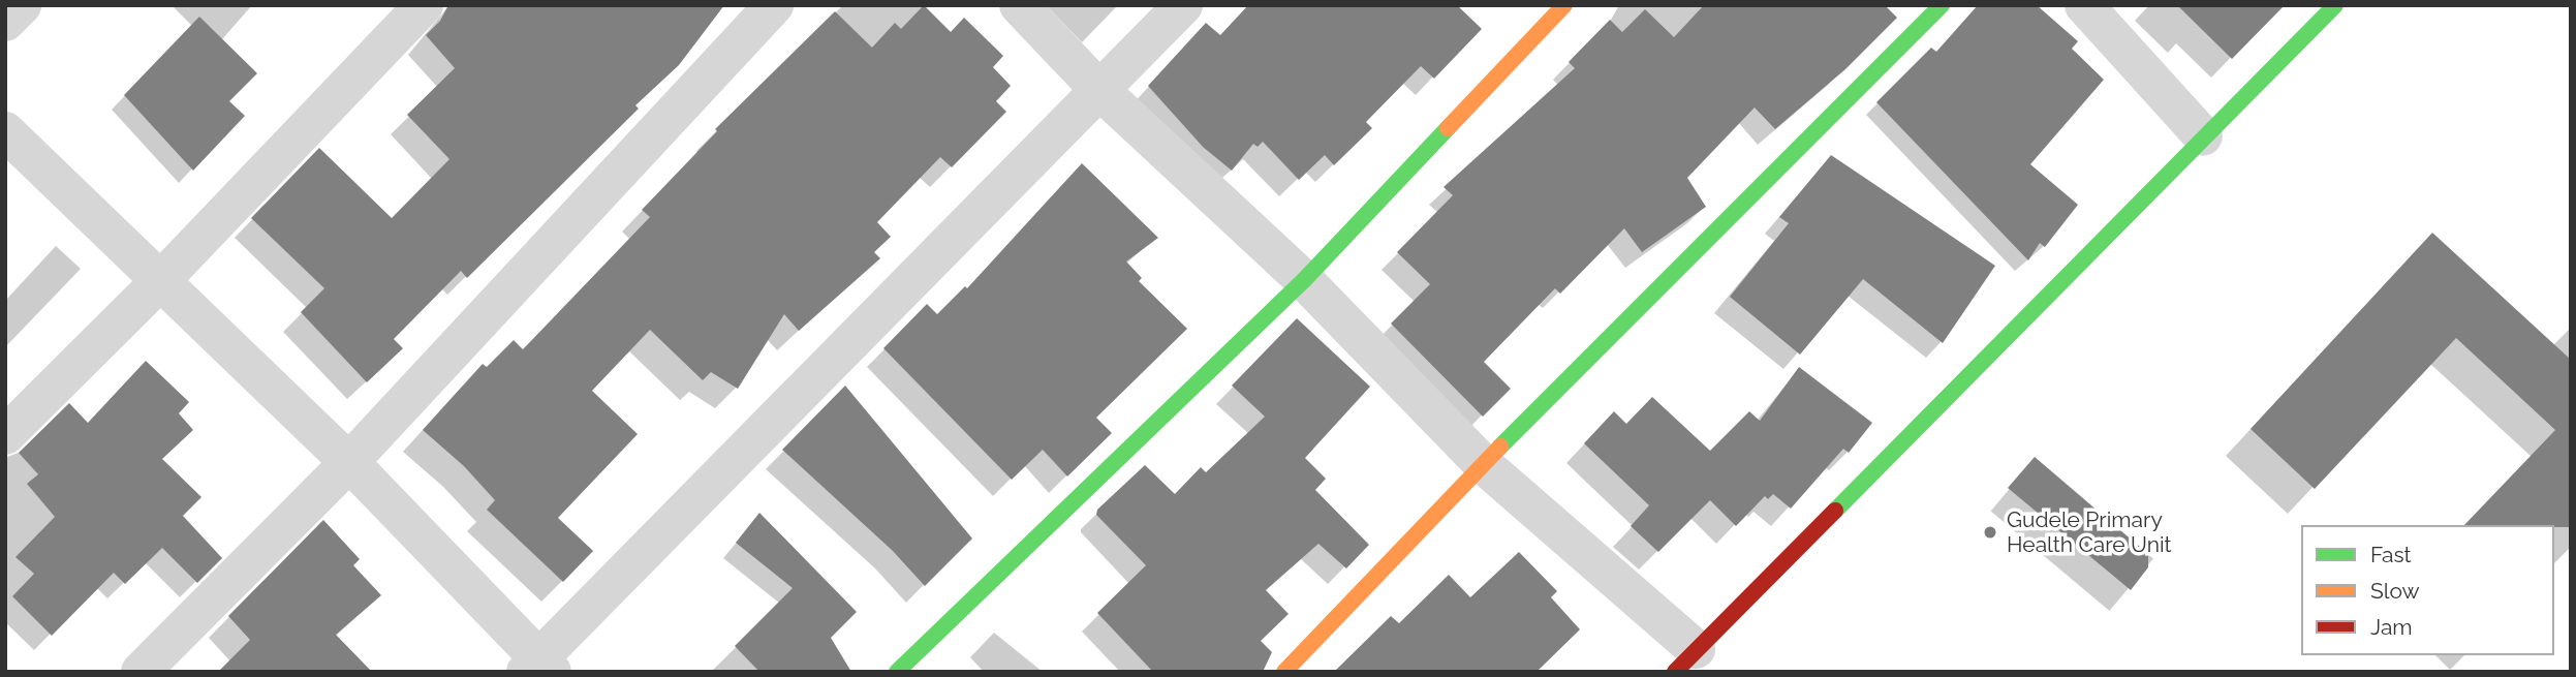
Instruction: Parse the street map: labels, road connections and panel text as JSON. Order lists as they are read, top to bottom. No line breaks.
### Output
{"places":["Gudele Primary Health Care Unit"],"legend":["Fast","Slow","Jam"]}
